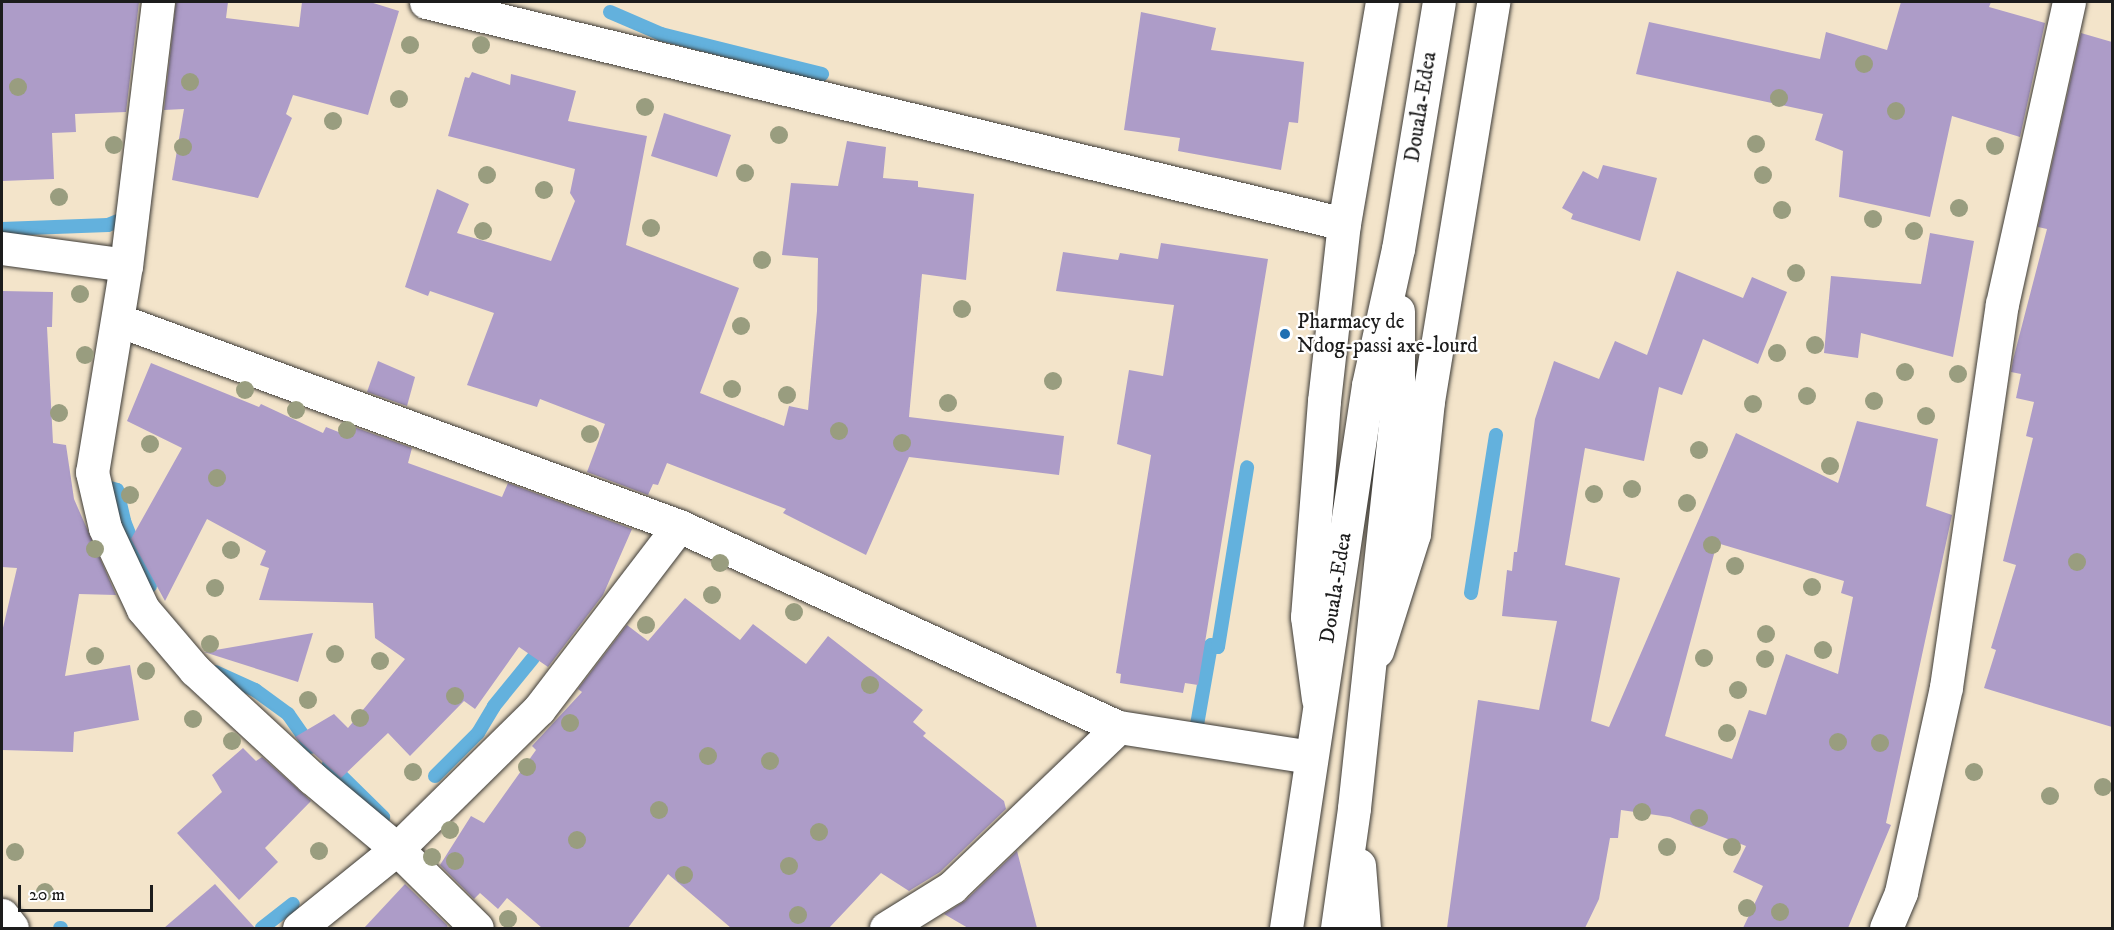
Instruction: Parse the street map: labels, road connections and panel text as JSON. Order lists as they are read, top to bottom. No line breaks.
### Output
{"streets":{"main road":["Douala-Edea"]},"places":["Pharmacy de Ndog-passi axe-lourd"],"scale_bar":"20 m"}
